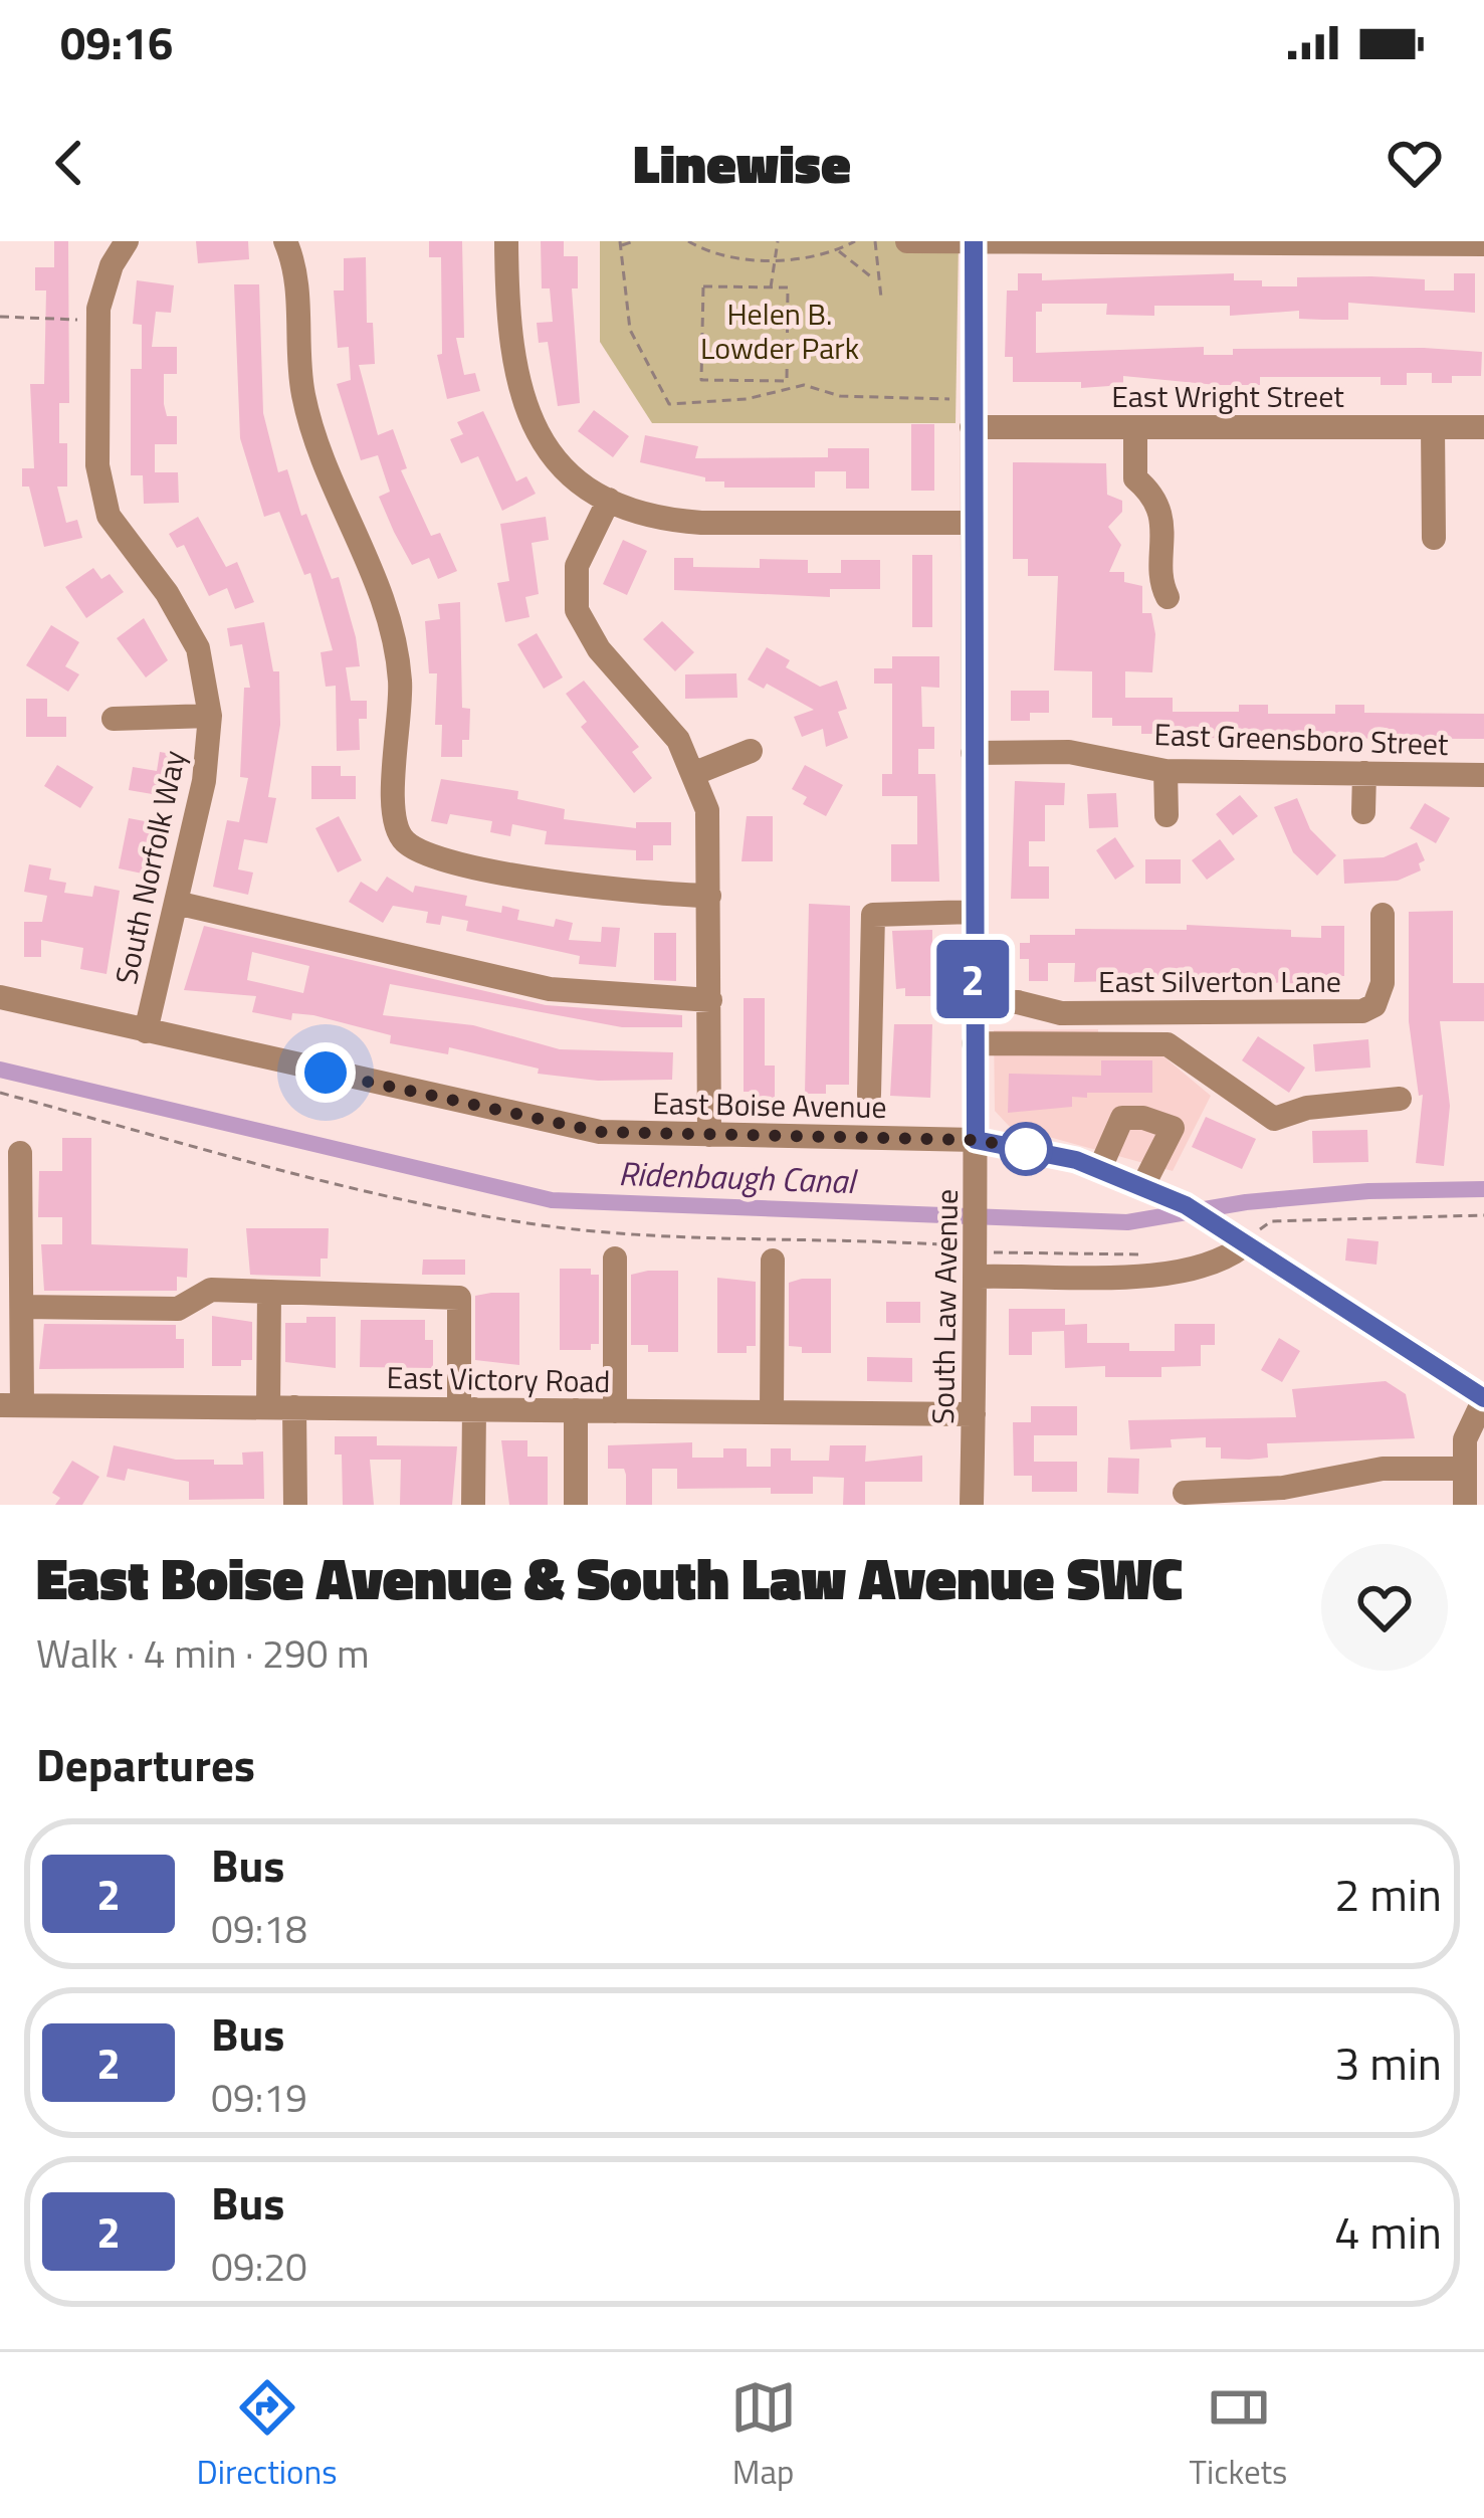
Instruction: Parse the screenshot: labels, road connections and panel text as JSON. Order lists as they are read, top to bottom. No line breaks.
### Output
{"streets":{"street":["East Wright Street","East Greensboro Street","South Norfolk Way","East Silverton Lane","East Boise Avenue","South Law Avenue","East Victory Road"]},"crossings":[["East Wright Street","South Law Avenue"],["East Greensboro Street","South Law Avenue"],["South Norfolk Way","East Boise Avenue"],["East Silverton Lane","South Law Avenue"],["East Boise Avenue","South Law Avenue"],["South Law Avenue","East Victory Road"]],"water":["Ridenbaugh Canal"],"parks":["Helen B. Lowder Park"],"lines":["bus line 2"],"page":{"status":"09:16","header":"Linewise","on_map":"2","heading":[["East Boise Avenue & South Law Avenue SWC","Walk · 4 min · 290 m"],"Departures"],"list":[{"mark":"2","name":"Bus","note":"09:18","value":"2 min"},{"mark":"2","name":"Bus","note":"09:19","value":"3 min"},{"mark":"2","name":"Bus","note":"09:20","value":"4 min"}],"tabs":["Directions","Map","Tickets"]}}
